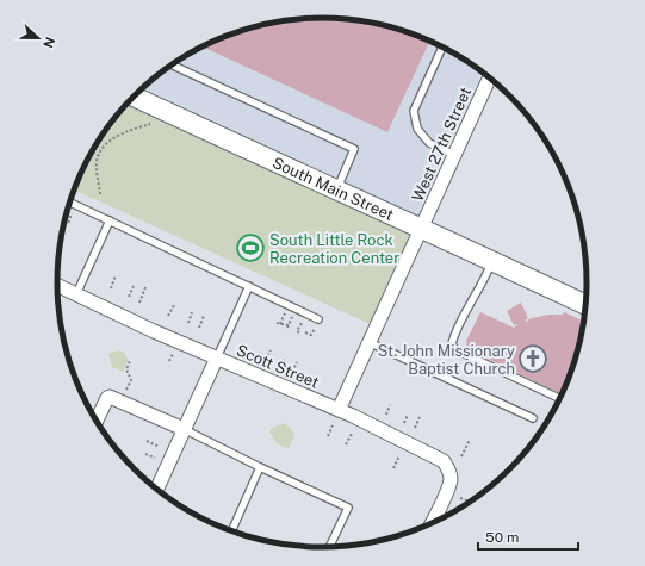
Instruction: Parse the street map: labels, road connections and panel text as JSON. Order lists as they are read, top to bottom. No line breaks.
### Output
{"streets":{"street":["West 27th Street","South Main Street","Scott Street"]},"crossings":[["West 27th Street","South Main Street"],["West 27th Street","Scott Street"]],"places":{"sports":["South Little Rock Recreation Center"],"church":["St. John Missionary Baptist Church"]},"scale_bar":"50 m","north":"right"}
